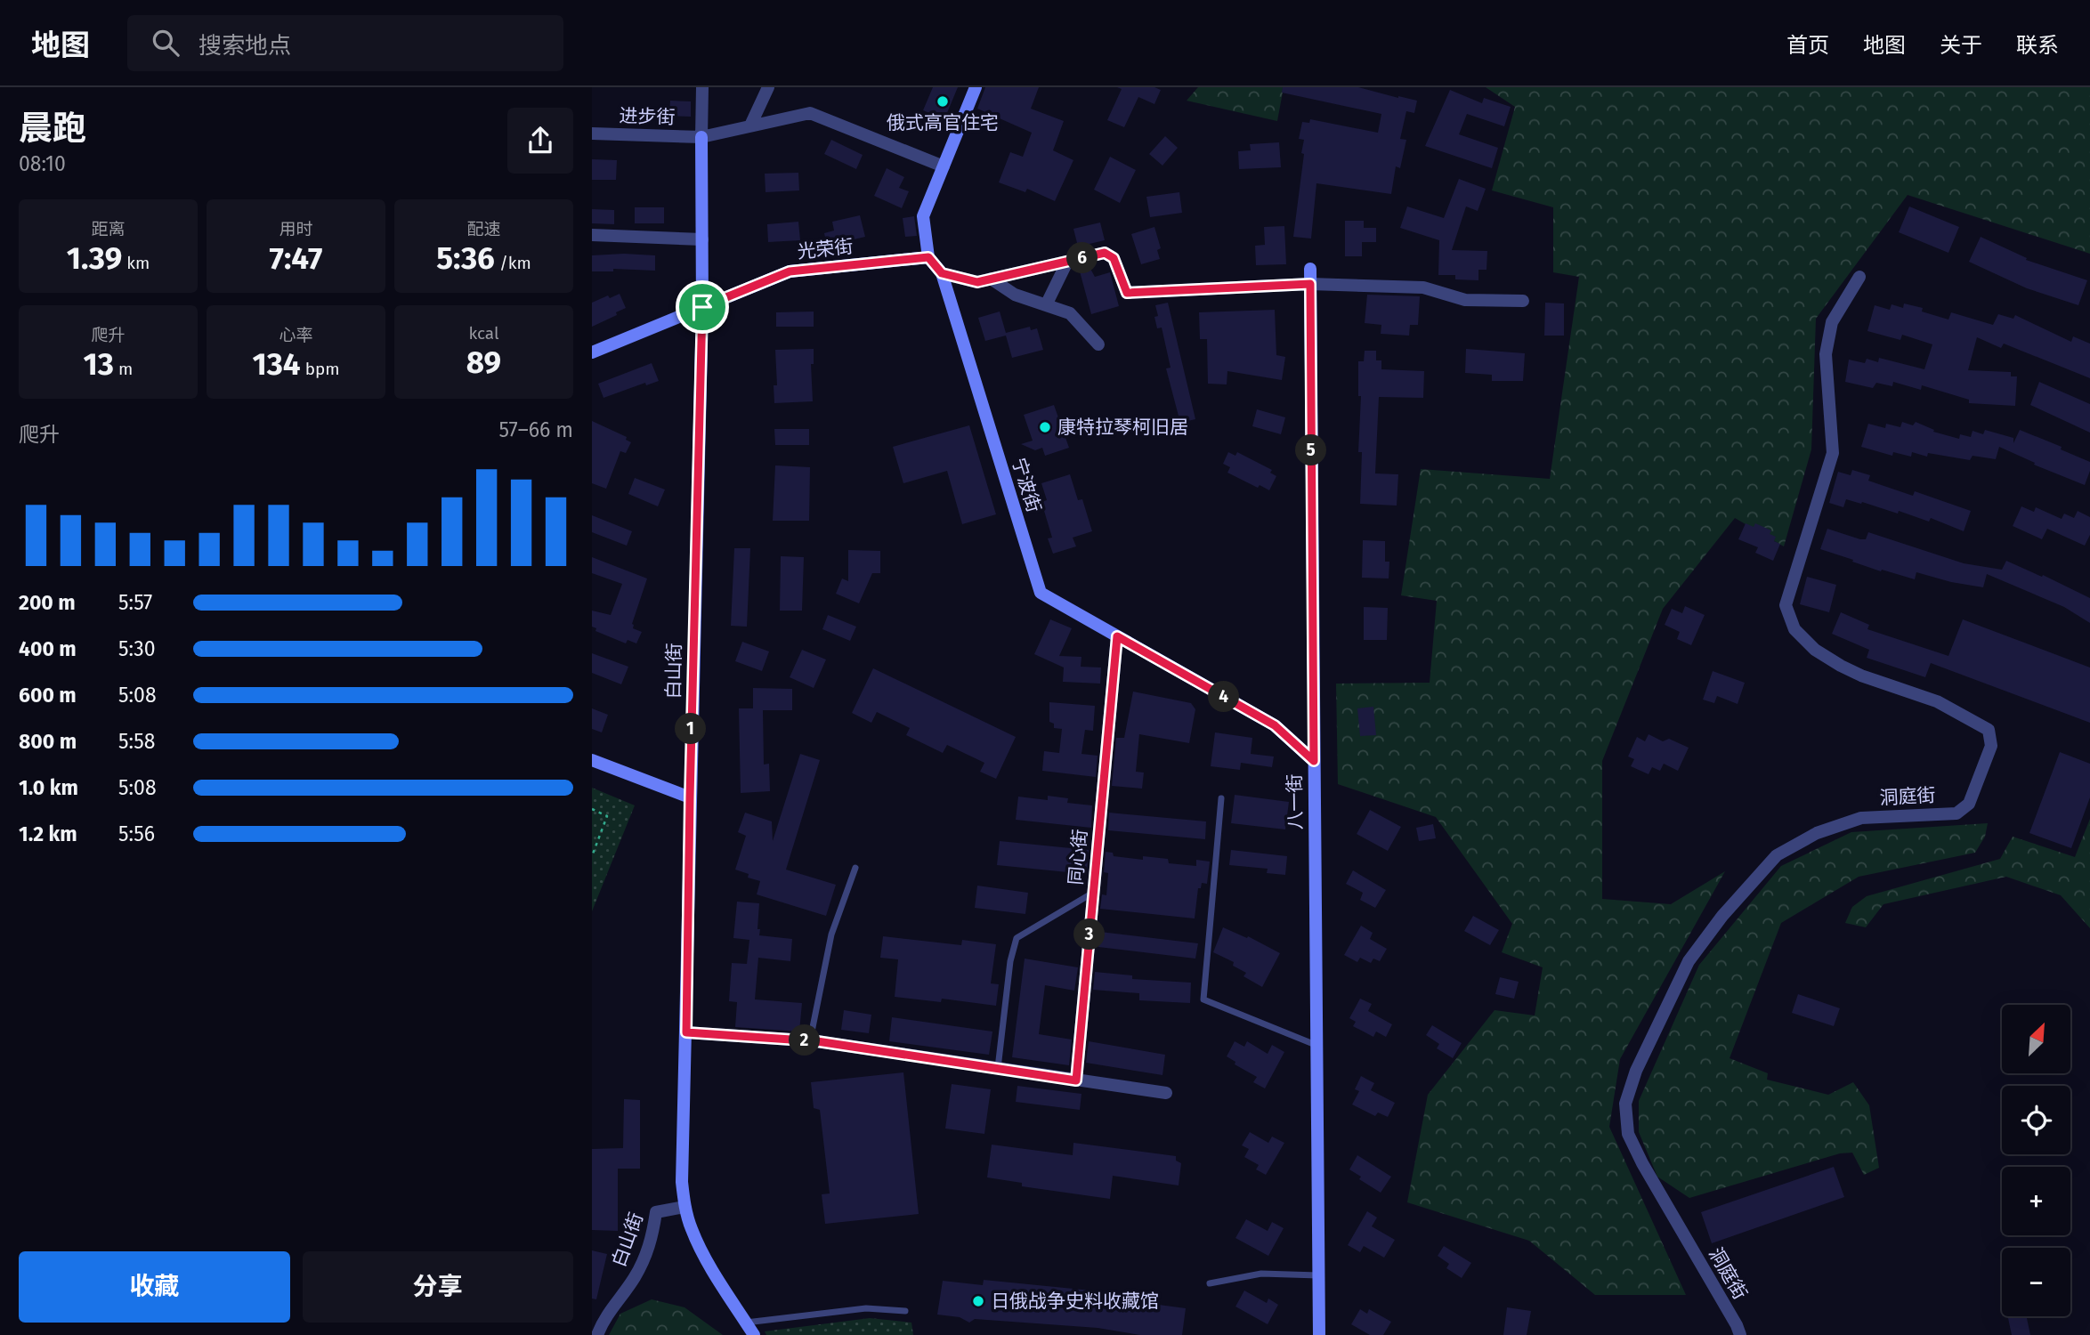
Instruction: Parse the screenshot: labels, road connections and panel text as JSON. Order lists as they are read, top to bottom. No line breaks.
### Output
{"streets":{"street":["进步街","光荣街","宁波街","白山街","洞庭街","八一街","同心街"]},"crossings":[["进步街","白山街"],["光荣街","宁波街"],["光荣街","白山街"],["宁波街","八一街"],["宁波街","同心街"]],"places":["俄式高官住宅","康特拉琴柯旧居","日俄战争史料收藏馆"],"north":"top right","page":{"header":"地图","search":"搜索地点","nav":["首页","地图","关于","联系"],"heading":["晨跑","08:10"],"stats":[["距离","1.39 km"],["用时","7:47"],["配速","5:36 /km"],["爬升","13 m"],["心率","134 bpm"],["kcal","89"]],"pins":["6","5","4","1","3","2"],"chart":["爬升","57–66 m"],"list":[{"name":"200 m","note":"5:57"},{"name":"400 m","note":"5:30"},{"name":"600 m","note":"5:08"},{"name":"800 m","note":"5:58"},{"name":"1.0 km","note":"5:08"},{"name":"1.2 km","note":"5:56"}],"map_buttons":["+","−"],"buttons":["收藏","分享"]}}
